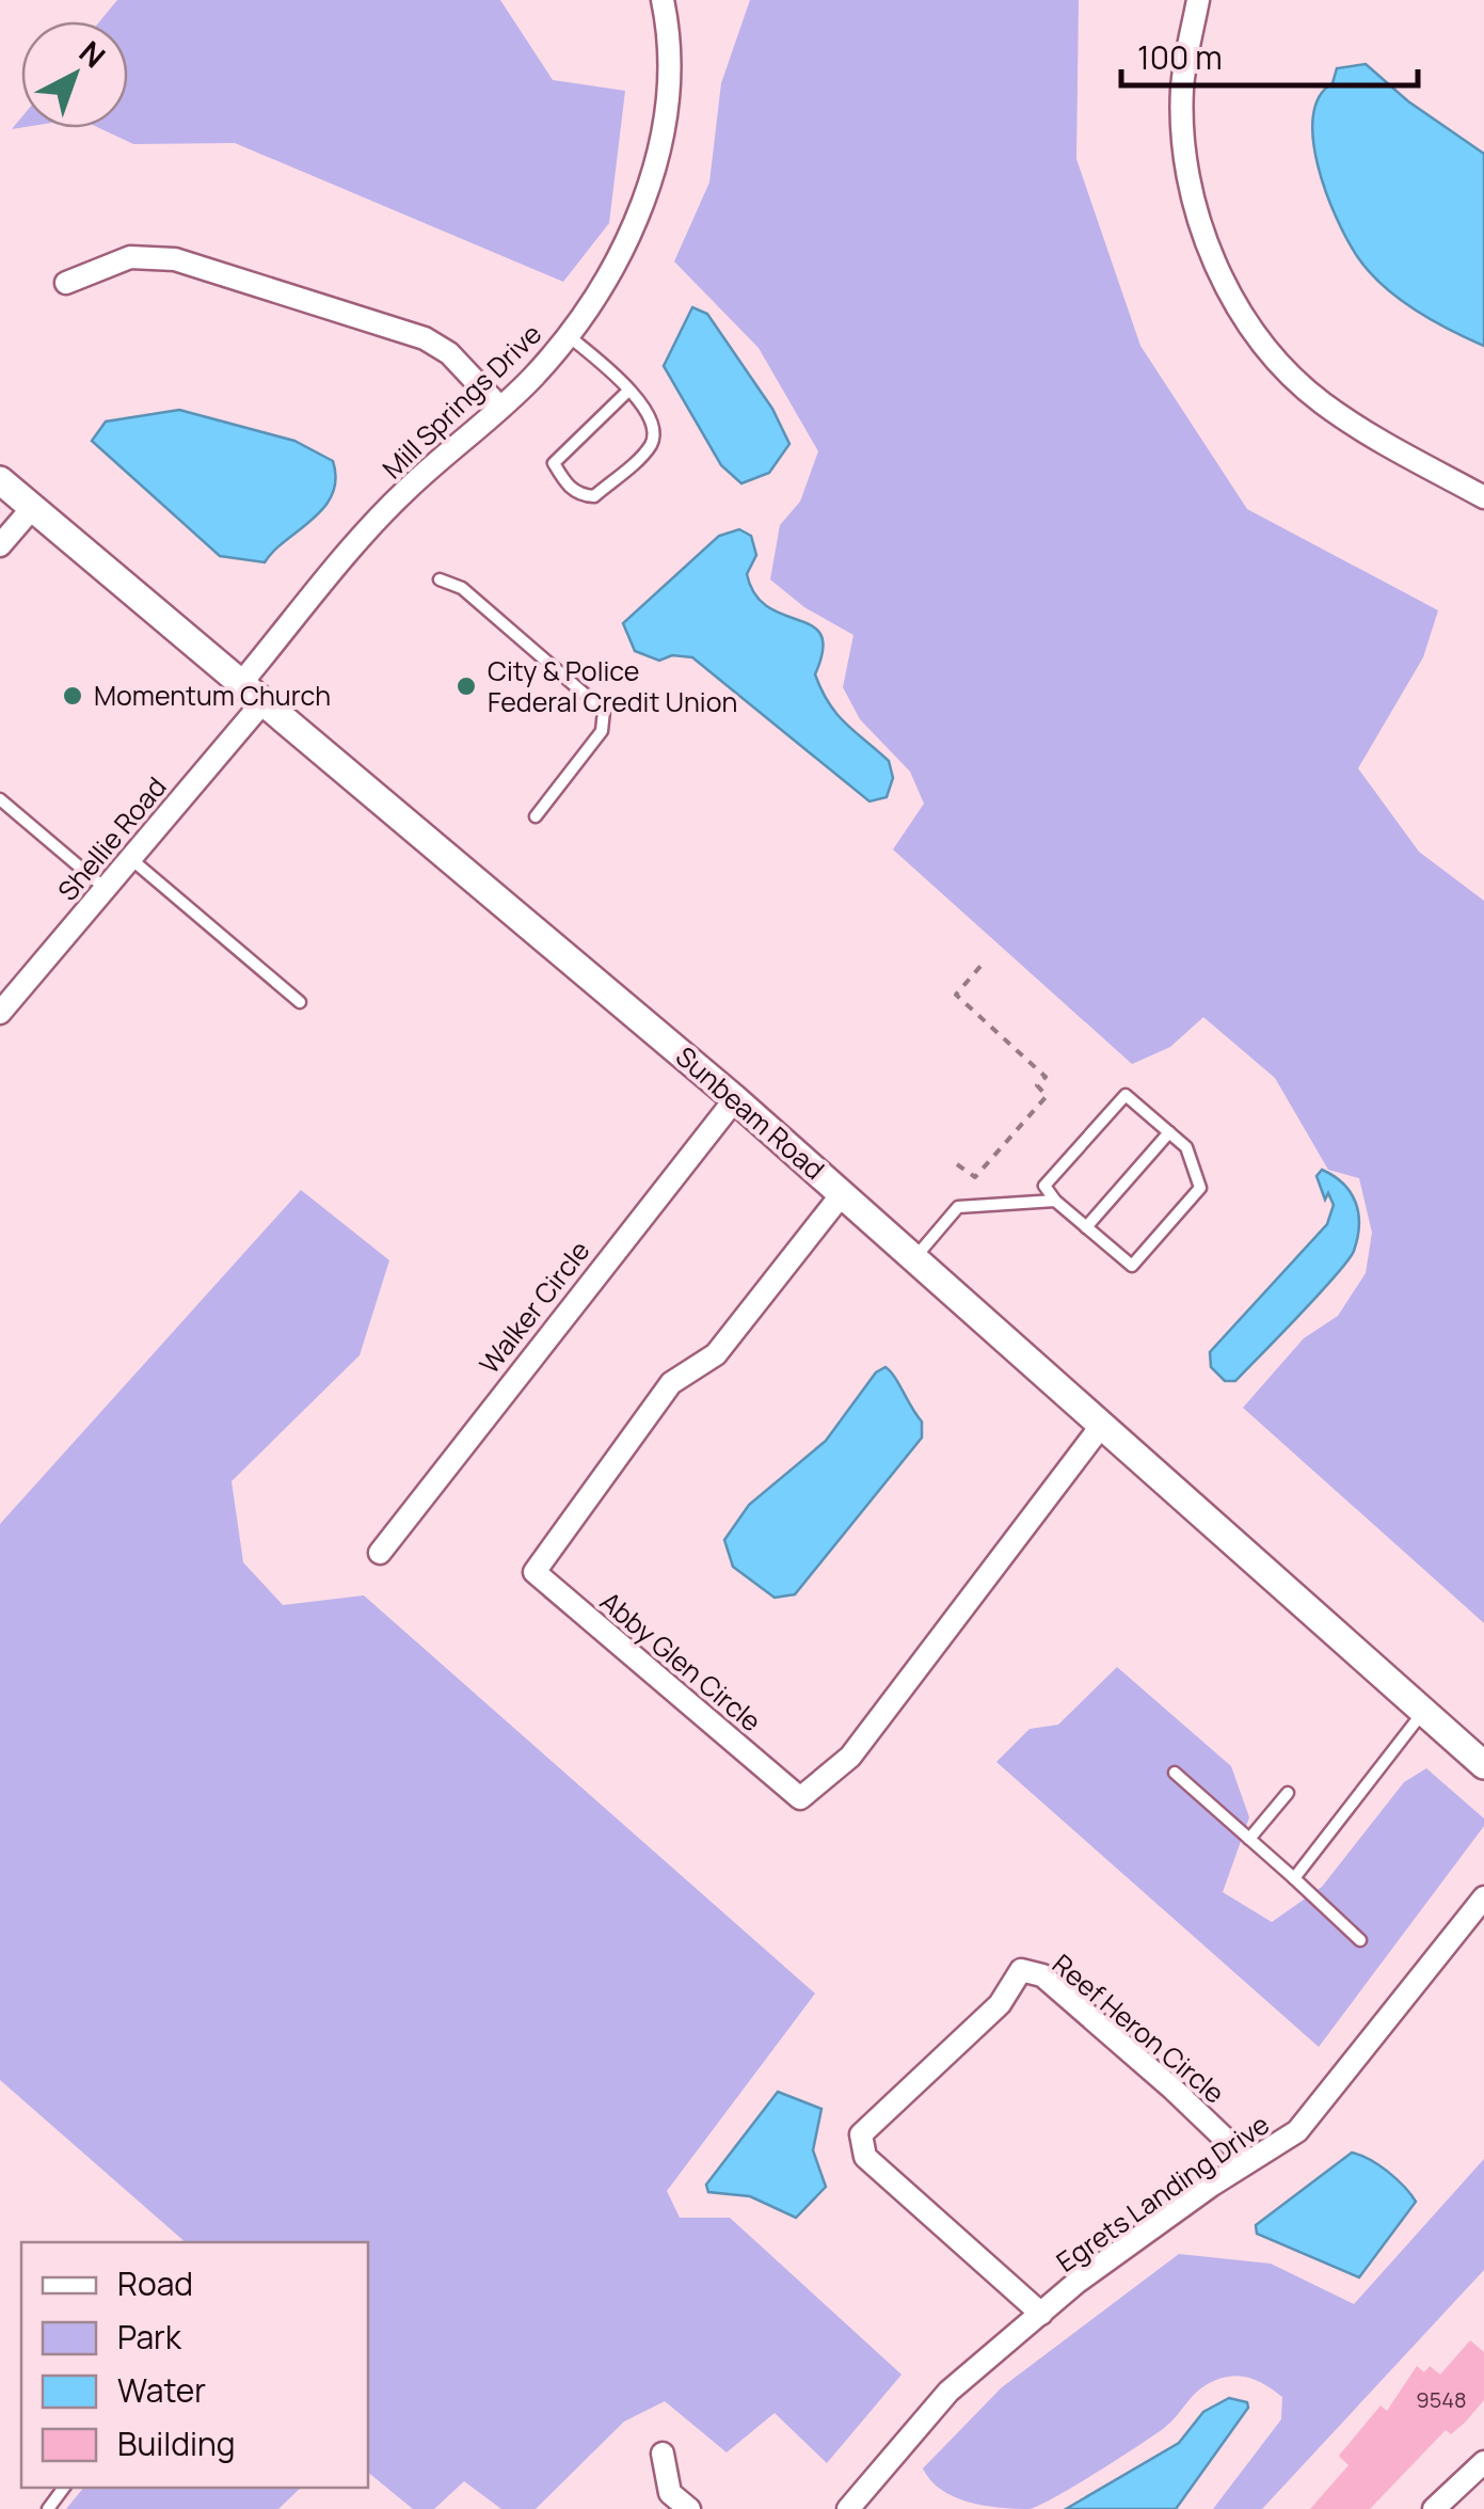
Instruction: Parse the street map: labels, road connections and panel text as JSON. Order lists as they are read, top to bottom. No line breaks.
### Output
{"streets":{"street":["Mill Springs Drive","Shellie Road","Sunbeam Road","Walker Circle","Abby Glen Circle","Reef Heron Circle","Egrets Landing Drive"]},"crossings":[["Mill Springs Drive","Sunbeam Road"],["Shellie Road","Sunbeam Road"],["Sunbeam Road","Walker Circle"],["Sunbeam Road","Abby Glen Circle"],["Reef Heron Circle","Egrets Landing Drive"]],"places":["City & Police Federal Credit Union","Momentum Church"],"house_numbers":["9548"],"legend":["Road","Park","Water","Building"],"scale_bar":"100 m","north":"top right"}
